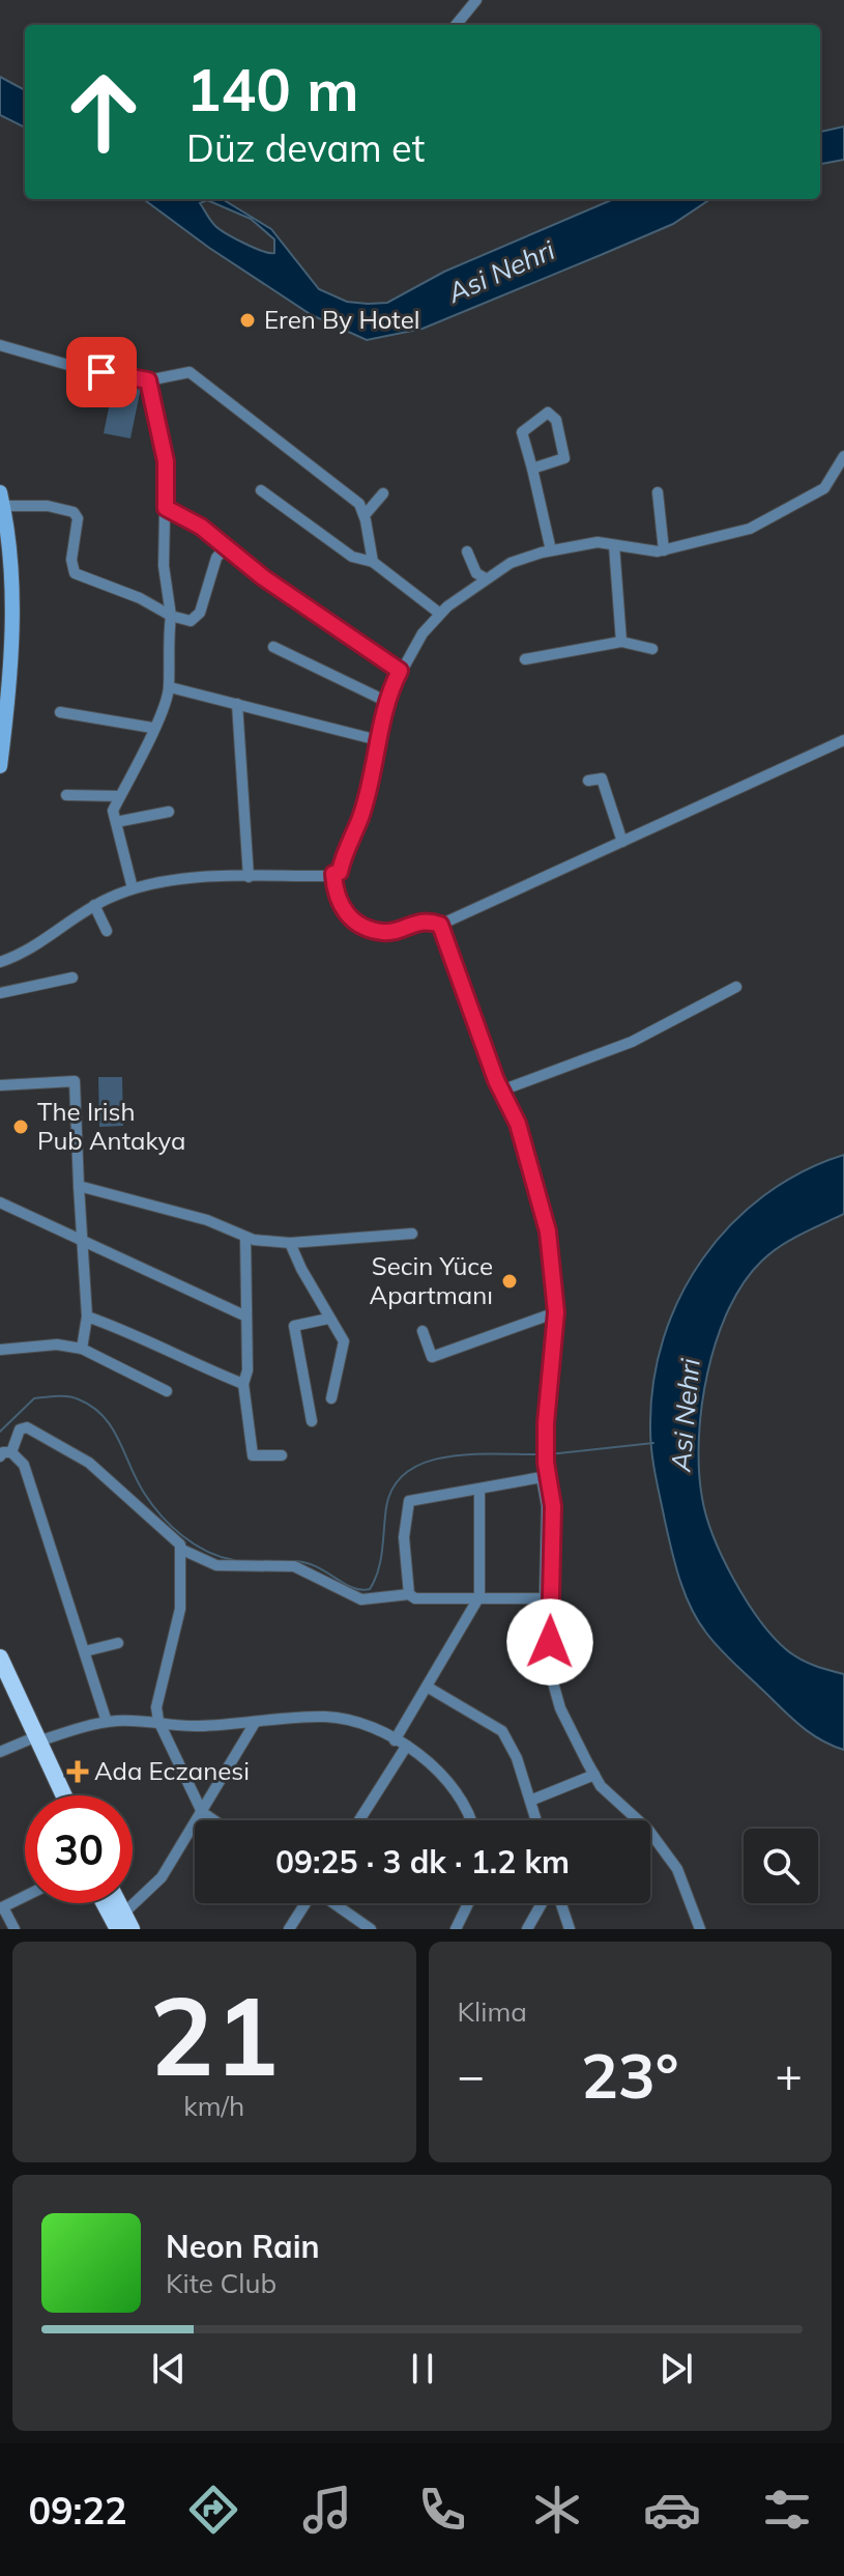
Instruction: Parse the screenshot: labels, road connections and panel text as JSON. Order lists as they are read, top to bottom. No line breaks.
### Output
{"water":["Asi Nehri"],"places":{"other":["Eren By Hotel","The Irish Pub Antakya","Secin Yüce Apartmanı"],"health":["Ada Eczanesi"]},"page":{"turn":["140 m","Düz devam et"],"limit":"30","trip":"09:25 · 3 dk · 1.2 km","tile":[["21","km/h"],"Klima"],"heat":["−","23°","+"],"song":["Neon Rain","Kite Club"],"tabs":"09:22"}}
